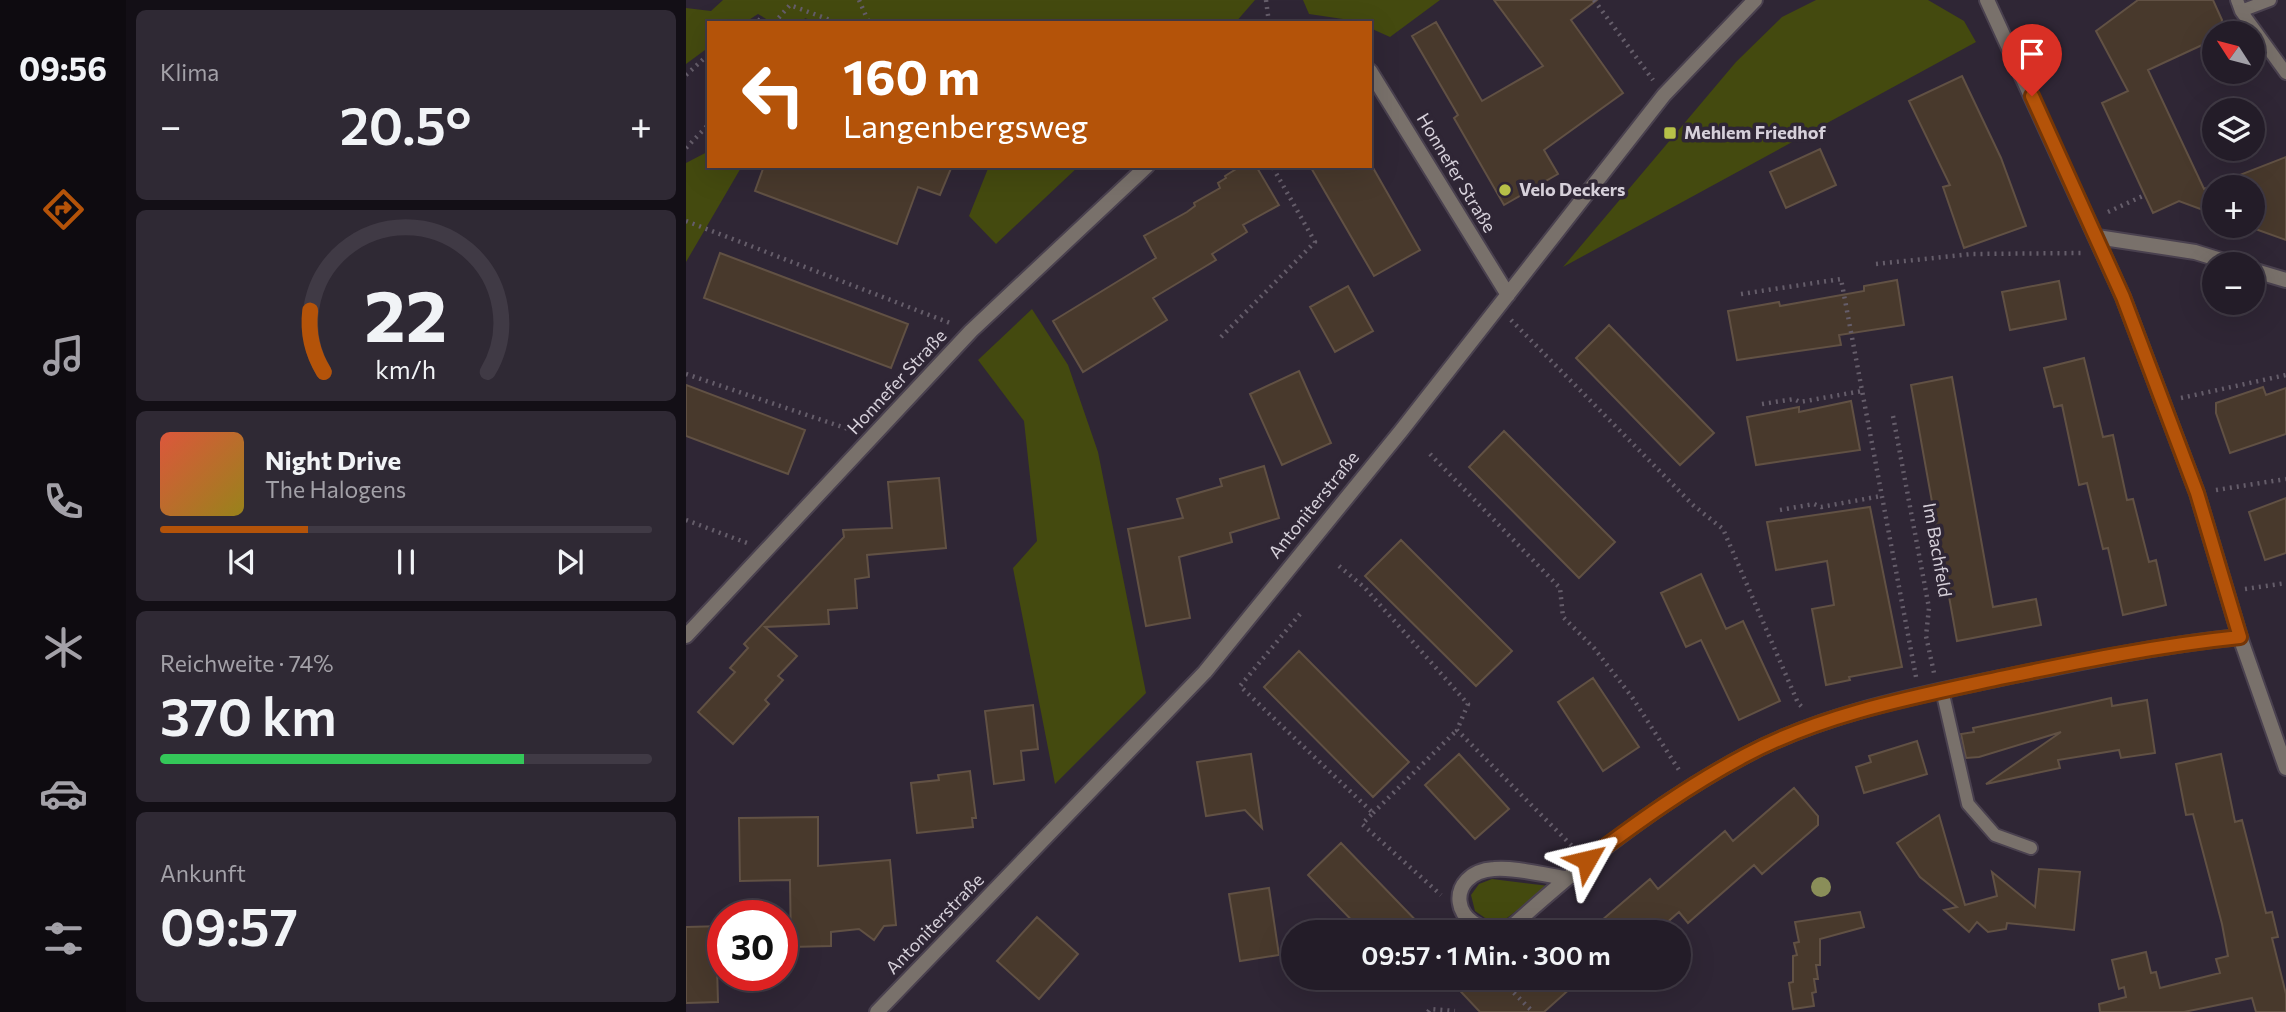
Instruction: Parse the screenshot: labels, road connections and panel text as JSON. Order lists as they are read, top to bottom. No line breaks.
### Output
{"streets":{"street":["Honnefer Straße","Antoniterstraße"],"path":["Im Bachfeld"]},"crossings":[["Honnefer Straße","Antoniterstraße"]],"places":{"transit":["Mehlem Friedhof"],"other":["Velo Deckers"]},"north":"top left","page":{"tabs":"09:56","tile":["Klima",["Reichweite · 74%","370 km"],["Ankunft","09:57"]],"map_buttons":["+","−"],"turn":["160 m","Langenbergsweg"],"heat":["−","20.5°","+"],"song":["Night Drive","The Halogens"],"limit":"30","trip":"09:57 · 1 Min. · 300 m","gauge":["22","km/h"]}}
